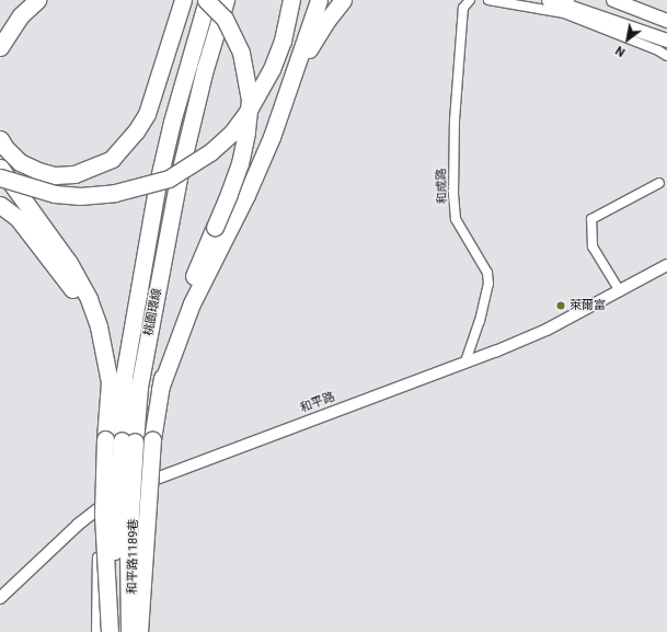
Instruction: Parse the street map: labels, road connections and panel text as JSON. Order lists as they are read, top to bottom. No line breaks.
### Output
{"streets":{"highway":["桃園環線"],"street":["和成路","和平路","和平路1189巷"]},"crossings":[["和成路","和平路"],["和平路","和平路1189巷"]],"places":["萊爾富"],"north":"bottom left"}
